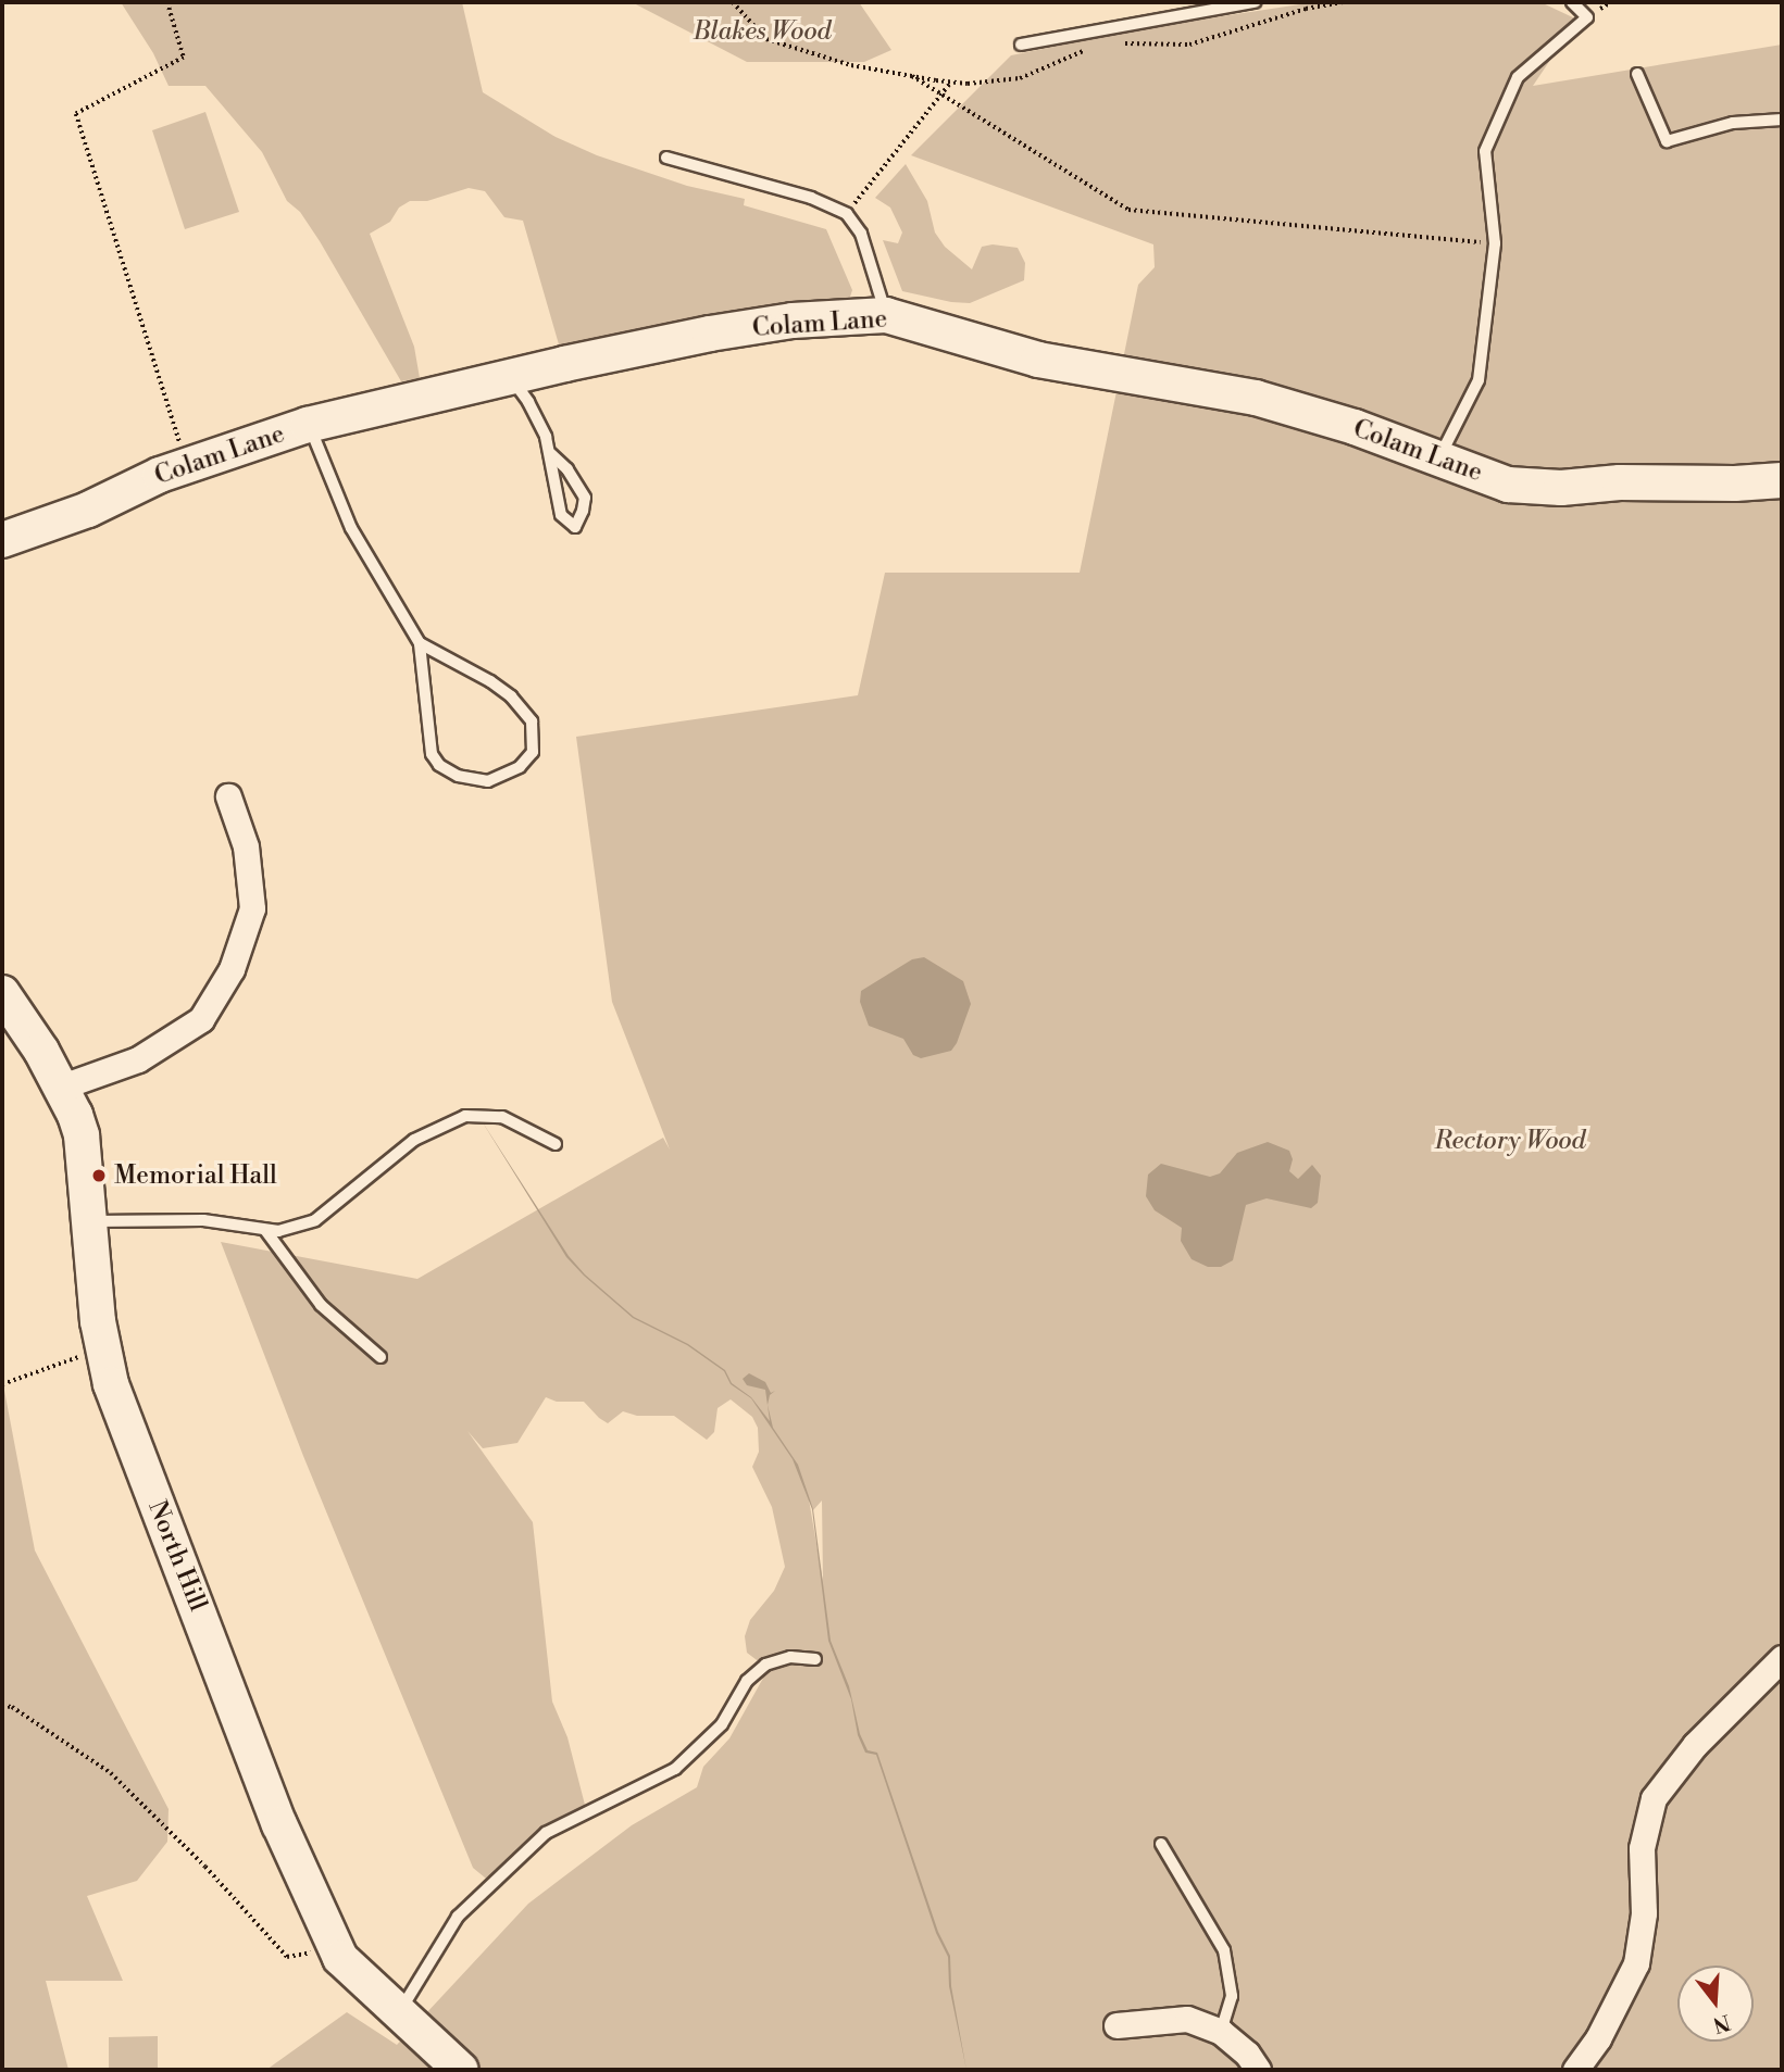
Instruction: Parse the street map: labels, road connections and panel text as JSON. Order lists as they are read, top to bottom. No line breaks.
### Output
{"streets":{"street":["Colam Lane","North Hill"]},"parks":["Blakes Wood","Rectory Wood"],"places":["Memorial Hall"],"north":"bottom"}
